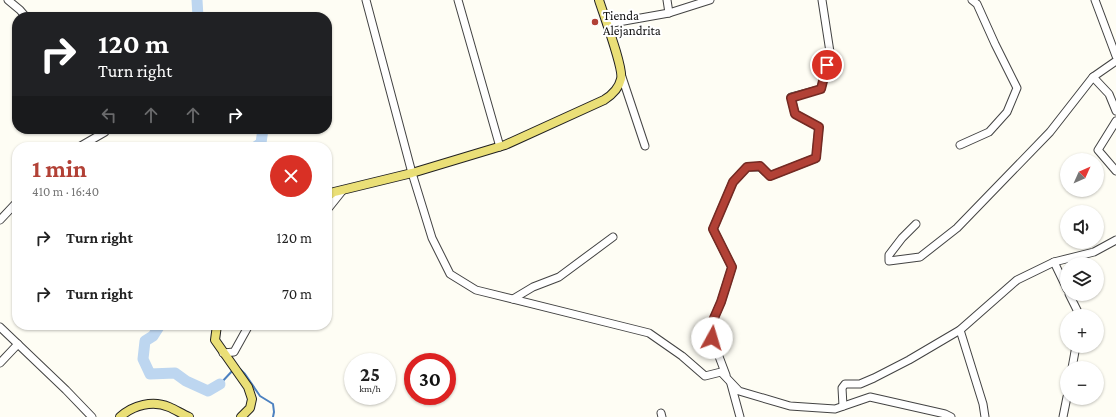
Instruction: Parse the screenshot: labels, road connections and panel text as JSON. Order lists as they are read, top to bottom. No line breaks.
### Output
{"places":["Tienda Alejandrita"],"north":"top right","page":{"turn":["120 m","Turn right"],"heading":["1 min","410 m · 16:40"],"map_buttons":["+","−"],"list":[{"name":"Turn right","value":"120 m"},{"name":"Turn right","value":"70 m"}],"speed":"25 km/h","limit":"30"}}
